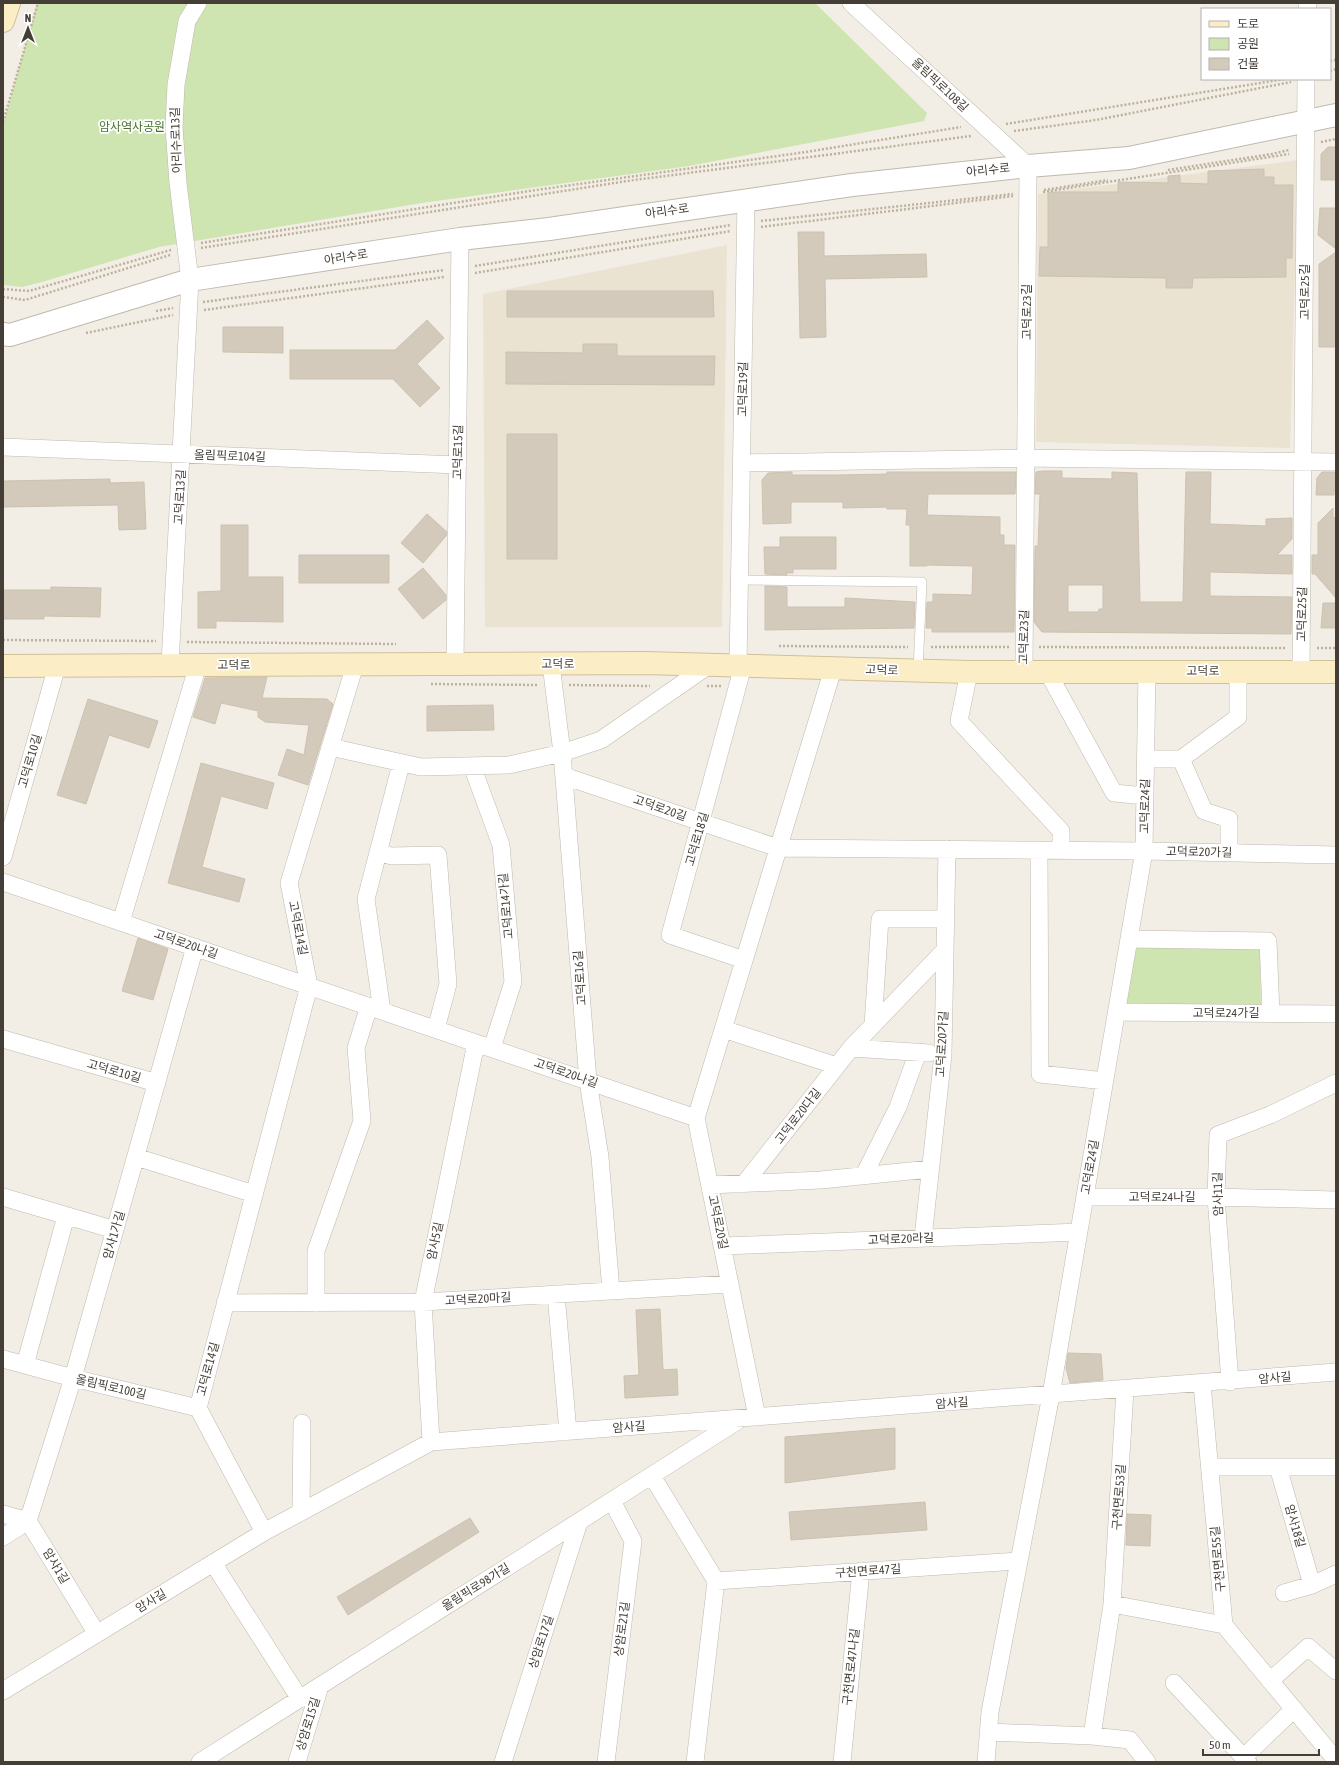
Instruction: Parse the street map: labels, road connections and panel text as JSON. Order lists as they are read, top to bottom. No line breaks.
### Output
{"streets":{"main road":["고덕로"],"street":["올림픽로108길","아리수로13길","아리수로","고덕로25길","고덕로23길","고덕로19길","고덕로15길","올림픽로104길","고덕로13길","고덕로10길","고덕로24길","고덕로20길","고덕로18길","고덕로20가길","고덕로14가길","고덕로14길","고덕로20나길","고덕로16길","고덕로24가길","고덕로20다길","암사11길","고덕로24나길","암사1가길","고덕로20라길","암사5길","고덕로20마길","암사길","올림픽로100길","구천면로53길","암사18길","구천면로55길","암사1길","구천면로47길","올림픽로98가길","상암로21길","상암로17길","구천면로47나길","상암로15길"]},"crossings":[["올림픽로108길","아리수로"],["올림픽로108길","고덕로23길"],["아리수로13길","아리수로"],["아리수로13길","고덕로13길"],["아리수로","고덕로25길"],["아리수로","고덕로23길"],["아리수로","고덕로19길"],["아리수로","고덕로15길"],["아리수로","고덕로13길"],["고덕로25길","고덕로"],["고덕로23길","고덕로"],["고덕로19길","고덕로"],["고덕로19길","고덕로18길"],["고덕로15길","올림픽로104길"],["고덕로15길","고덕로"],["올림픽로104길","고덕로13길"],["고덕로13길","고덕로"],["고덕로","고덕로10길"],["고덕로","고덕로24길"],["고덕로","고덕로20길"],["고덕로","고덕로18길"],["고덕로","고덕로14길"],["고덕로","고덕로16길"],["고덕로10길","암사1가길"],["고덕로24길","고덕로20가길"],["고덕로24길","고덕로24가길"],["고덕로24길","고덕로24나길"],["고덕로24길","고덕로20라길"],["고덕로24길","암사길"],["고덕로20길","고덕로18길"],["고덕로20길","고덕로20가길"],["고덕로20길","고덕로20나길"],["고덕로20길","고덕로16길"],["고덕로20길","고덕로20라길"],["고덕로20길","고덕로20마길"],["고덕로20길","암사길"],["고덕로20길","올림픽로98가길"],["고덕로20가길","고덕로20다길"],["고덕로20가길","고덕로20라길"],["고덕로14가길","고덕로20나길"],["고덕로14길","고덕로20나길"],["고덕로14길","고덕로20마길"],["고덕로14길","암사길"],["고덕로14길","올림픽로100길"],["고덕로20나길","고덕로16길"],["고덕로20나길","암사1가길"],["고덕로20나길","암사5길"],["고덕로16길","고덕로20마길"],["암사11길","고덕로24나길"],["암사11길","암사길"],["암사1가길","올림픽로100길"],["암사1가길","암사1길"],["암사5길","고덕로20마길"],["암사5길","암사길"],["암사길","구천면로53길"],["암사길","구천면로55길"],["암사길","암사1길"],["암사길","올림픽로98가길"],["구천면로47길","구천면로47나길"],["올림픽로98가길","상암로21길"],["올림픽로98가길","상암로17길"],["올림픽로98가길","상암로15길"]],"parks":["암사역사공원"],"legend":["도로","공원","건물"],"scale_bar":"50 m","north":"top"}
